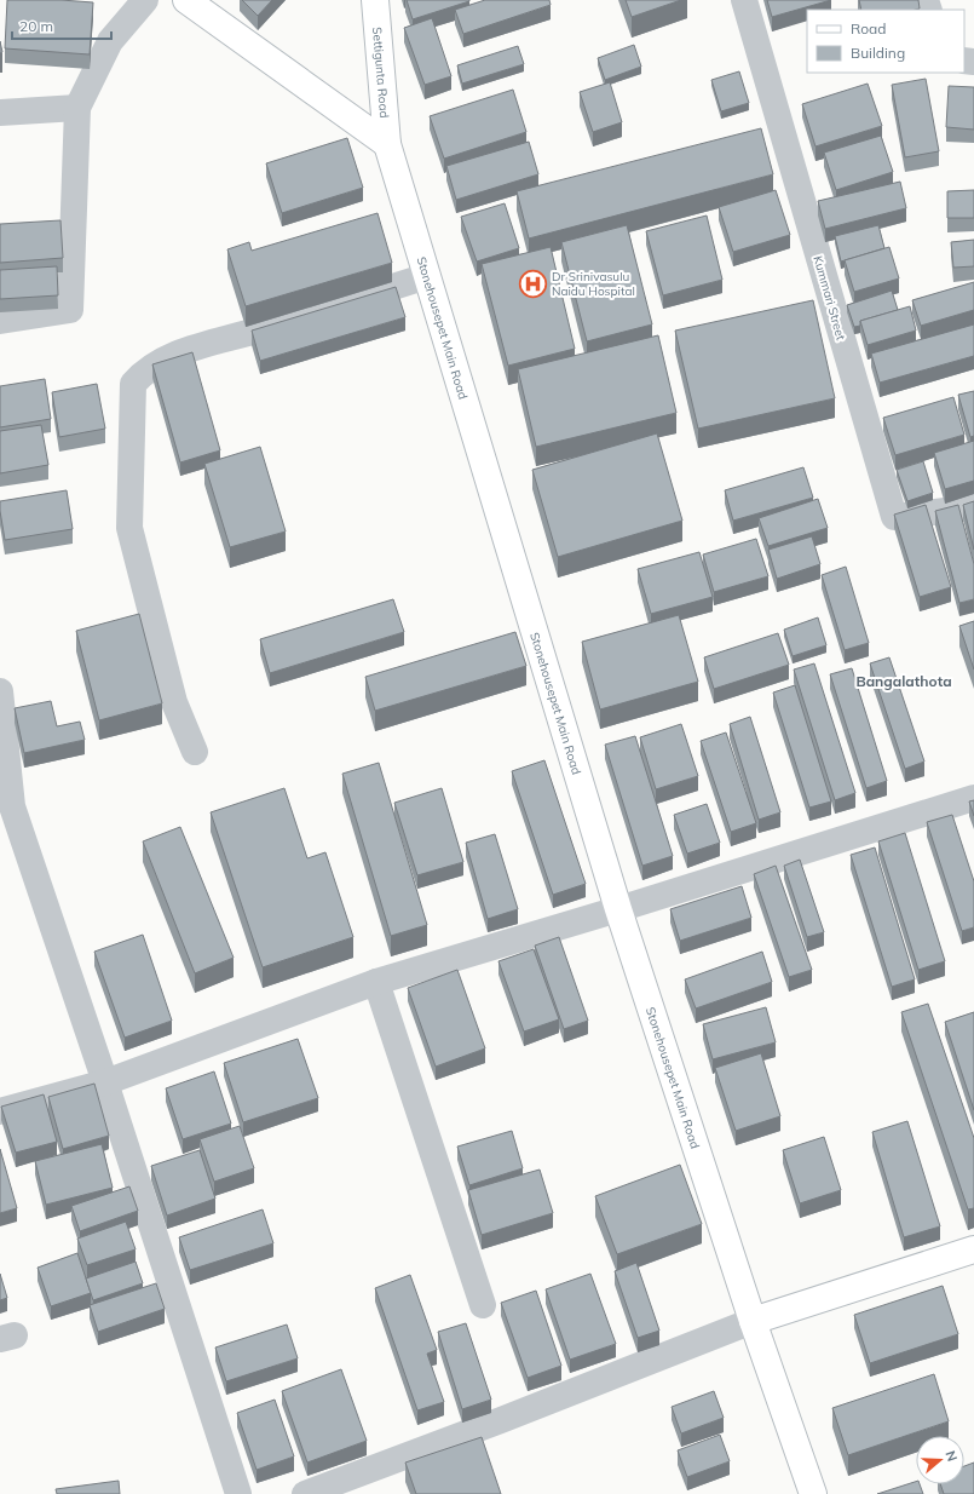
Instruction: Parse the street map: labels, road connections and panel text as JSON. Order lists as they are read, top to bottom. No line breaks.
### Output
{"streets":{"main road":["Settigunta Road","Stonehousepet Main Road"],"street":["Kummari Street"]},"crossings":[["Settigunta Road","Stonehousepet Main Road"]],"districts":["Bangalathota"],"places":{"hospital":["Dr Srinivasulu Naidu Hospital"]},"legend":["Road","Building"],"scale_bar":"20 m","north":"right"}
